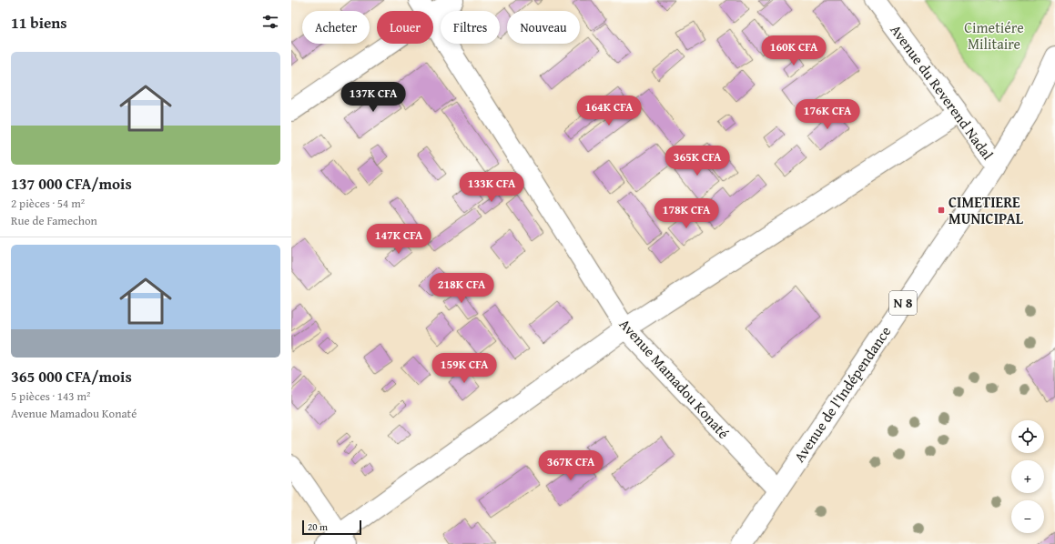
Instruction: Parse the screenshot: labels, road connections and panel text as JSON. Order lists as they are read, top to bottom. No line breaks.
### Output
{"streets":{"main road":["Avenue du Reverend Nadal","N 8","Avenue Mamadou Konaté","Avenue de l'Indépendance"]},"crossings":[["Avenue du Reverend Nadal","Avenue de l'Indépendance"],["Avenue Mamadou Konaté","Avenue de l'Indépendance"]],"parks":["Cimetiére Militaire"],"places":{"transit":["CIMETIERE MUNICIPAL"]},"scale_bar":"20 m","page":{"heading":"11 biens","chip":["Acheter","Louer","Filtres","Nouveau"],"price":["160K CFA","137K CFA","164K CFA","176K CFA","365K CFA","133K CFA","178K CFA","147K CFA","218K CFA","159K CFA","367K CFA"],"list":[{"name":"137 000 CFA/mois","note":"2 pièces · 54 m² · Rue de Famechon"},{"name":"365 000 CFA/mois","note":"5 pièces · 143 m² · Avenue Mamadou Konaté"}],"map_buttons":["+","−"],"scale":"20 m"}}
